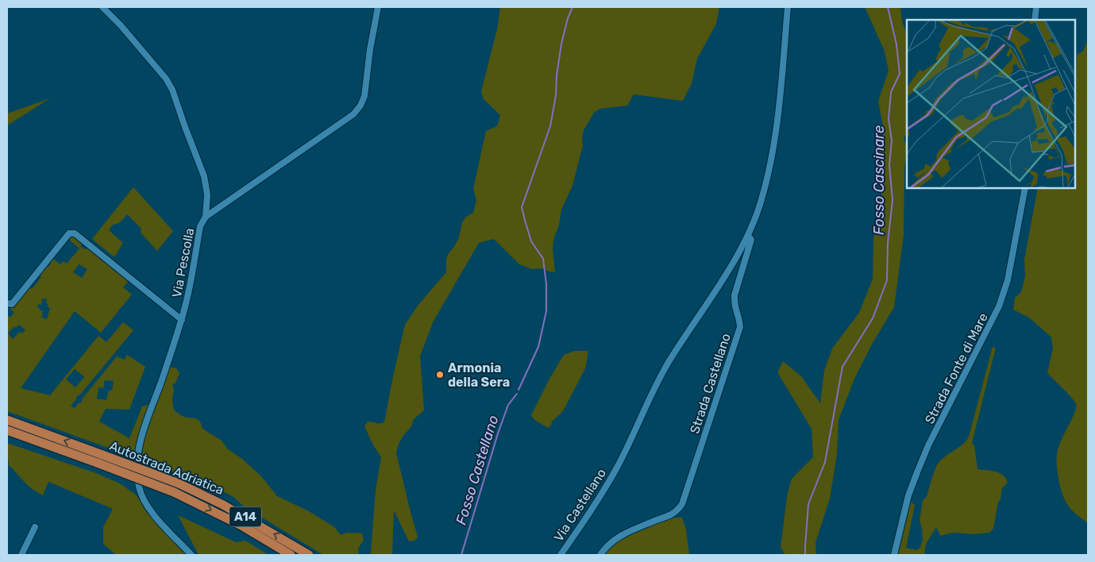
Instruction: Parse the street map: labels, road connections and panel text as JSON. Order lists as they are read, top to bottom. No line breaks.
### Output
{"streets":{"highway":["Autostrada Adriatica","A14"],"street":["Via Pescolla","Strada Fonte di Mare","Strada Castellano","Via Castellano"]},"crossings":[["Strada Castellano","Via Castellano"]],"water":["Fosso Cascinare","Fosso Castellano"],"places":["Armonia della Sera"]}
